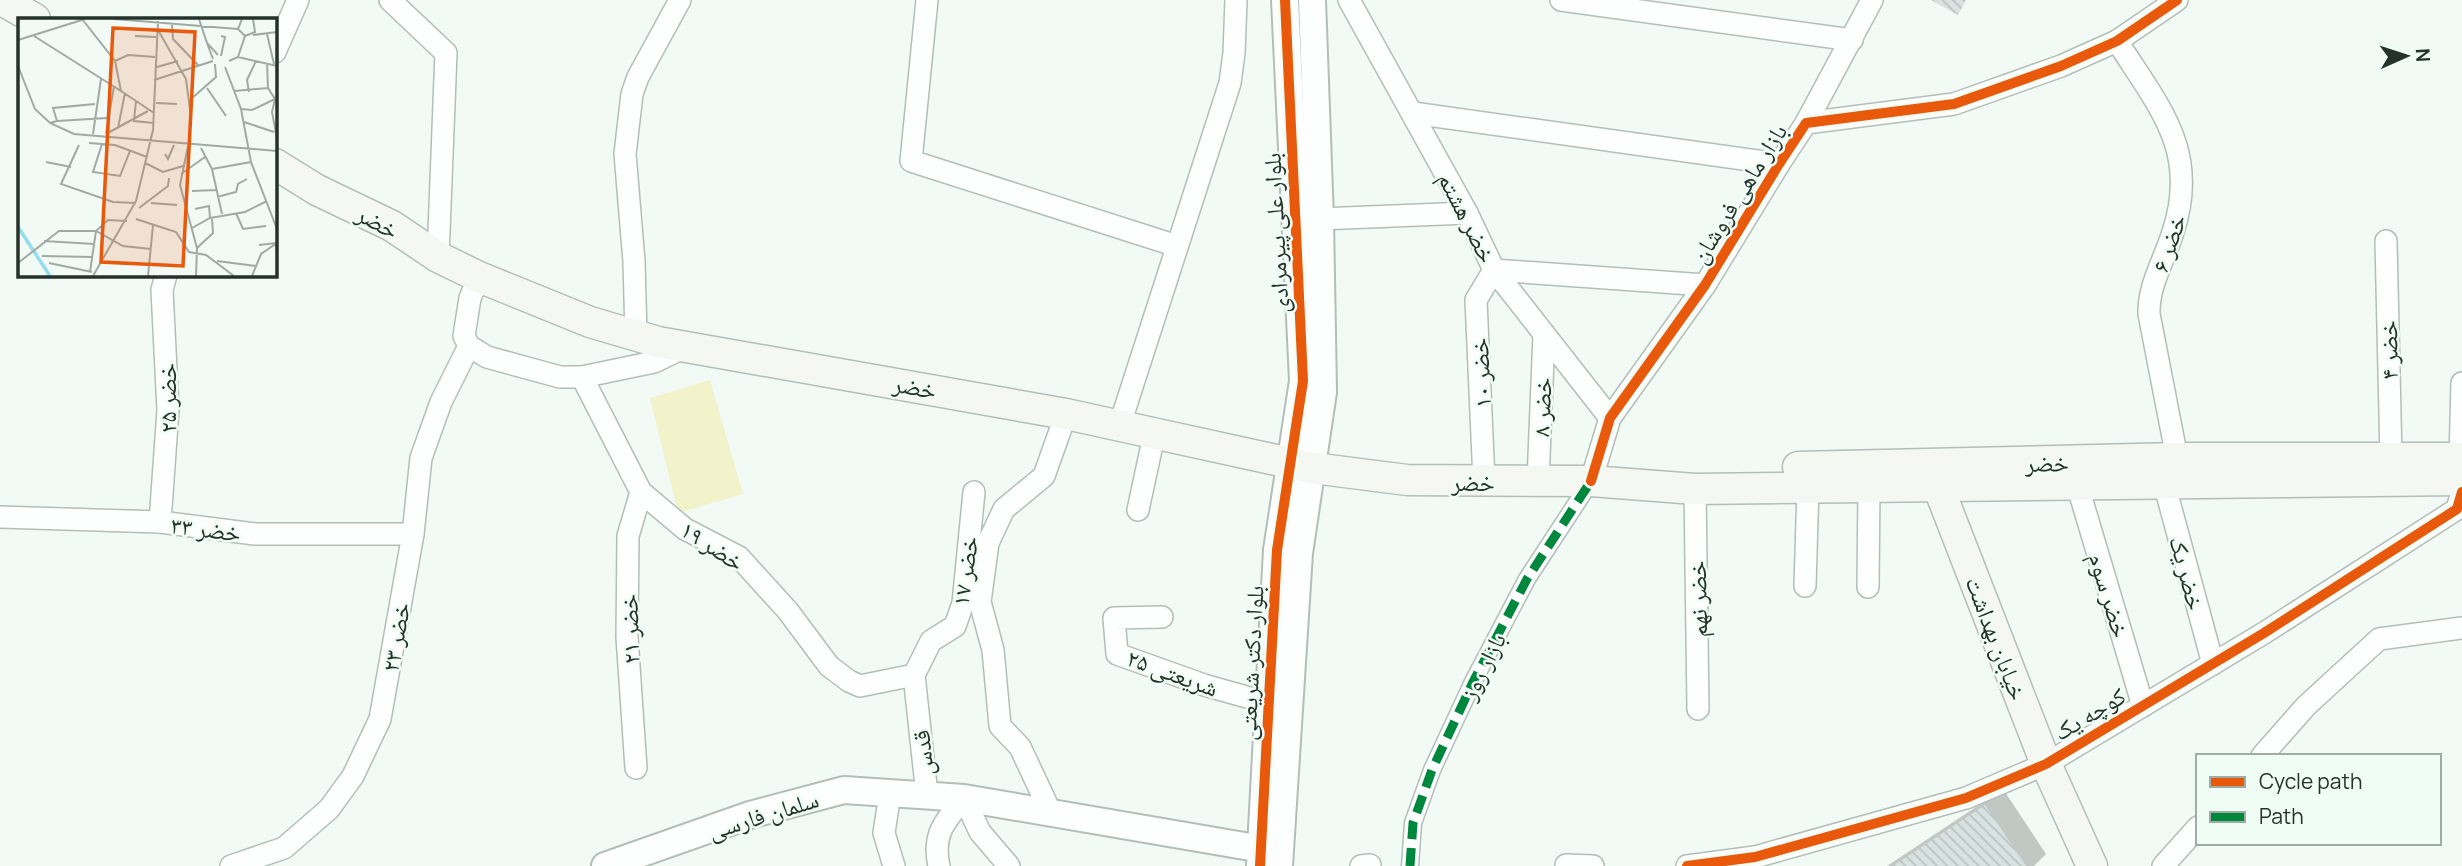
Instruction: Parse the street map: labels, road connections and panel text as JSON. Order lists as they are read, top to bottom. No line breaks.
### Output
{"streets":{"main road":["خضر","خیابان بهداشت"],"street":["بازار ماهی فروشان","خضر هشتم","بلوار علی پیرمرادی","خضر ۶","خضر ۴","خضر ۱۰","خضر ۲۵","خضر ۸","خضر ۳۳","خضر ۱۹","خضر ۱۷","خضر یک","خضر سوم","خضر نهم","خضر ۲۱","خضر ۲۳","بلوار دکتر شریعتی","بازار روز","شریعتی ۲۵","کوچه یک","قدس","سلمان فارسی"]},"crossings":[["بازار ماهی فروشان","خضر هشتم"],["بازار ماهی فروشان","خضر"],["بازار ماهی فروشان","خضر ۶"],["بازار ماهی فروشان","بازار روز"],["خضر هشتم","خضر ۱۰"],["خضر هشتم","خضر ۸"],["خضر","بلوار علی پیرمرادی"],["خضر","خضر ۶"],["خضر","خضر ۴"],["خضر","خضر ۱۰"],["خضر","خضر ۸"],["خضر","خضر یک"],["خضر","خضر سوم"],["خضر","خضر نهم"],["خضر","خیابان بهداشت"],["خضر","بلوار دکتر شریعتی"],["خضر","بازار روز"],["بلوار علی پیرمرادی","بلوار دکتر شریعتی"],["خضر ۶","خضر یک"],["خضر ۲۵","خضر ۳۳"],["خضر ۳۳","خضر ۲۳"],["خضر ۱۹","خضر ۱۷"],["خضر ۱۹","خضر ۲۱"],["خضر ۱۹","قدس"],["خضر ۱۷","قدس"],["خضر یک","کوچه یک"],["خضر سوم","کوچه یک"],["خیابان بهداشت","کوچه یک"],["بلوار دکتر شریعتی","شریعتی ۲۵"],["قدس","سلمان فارسی"]],"legend":["Cycle path","Path"],"north":"right"}
